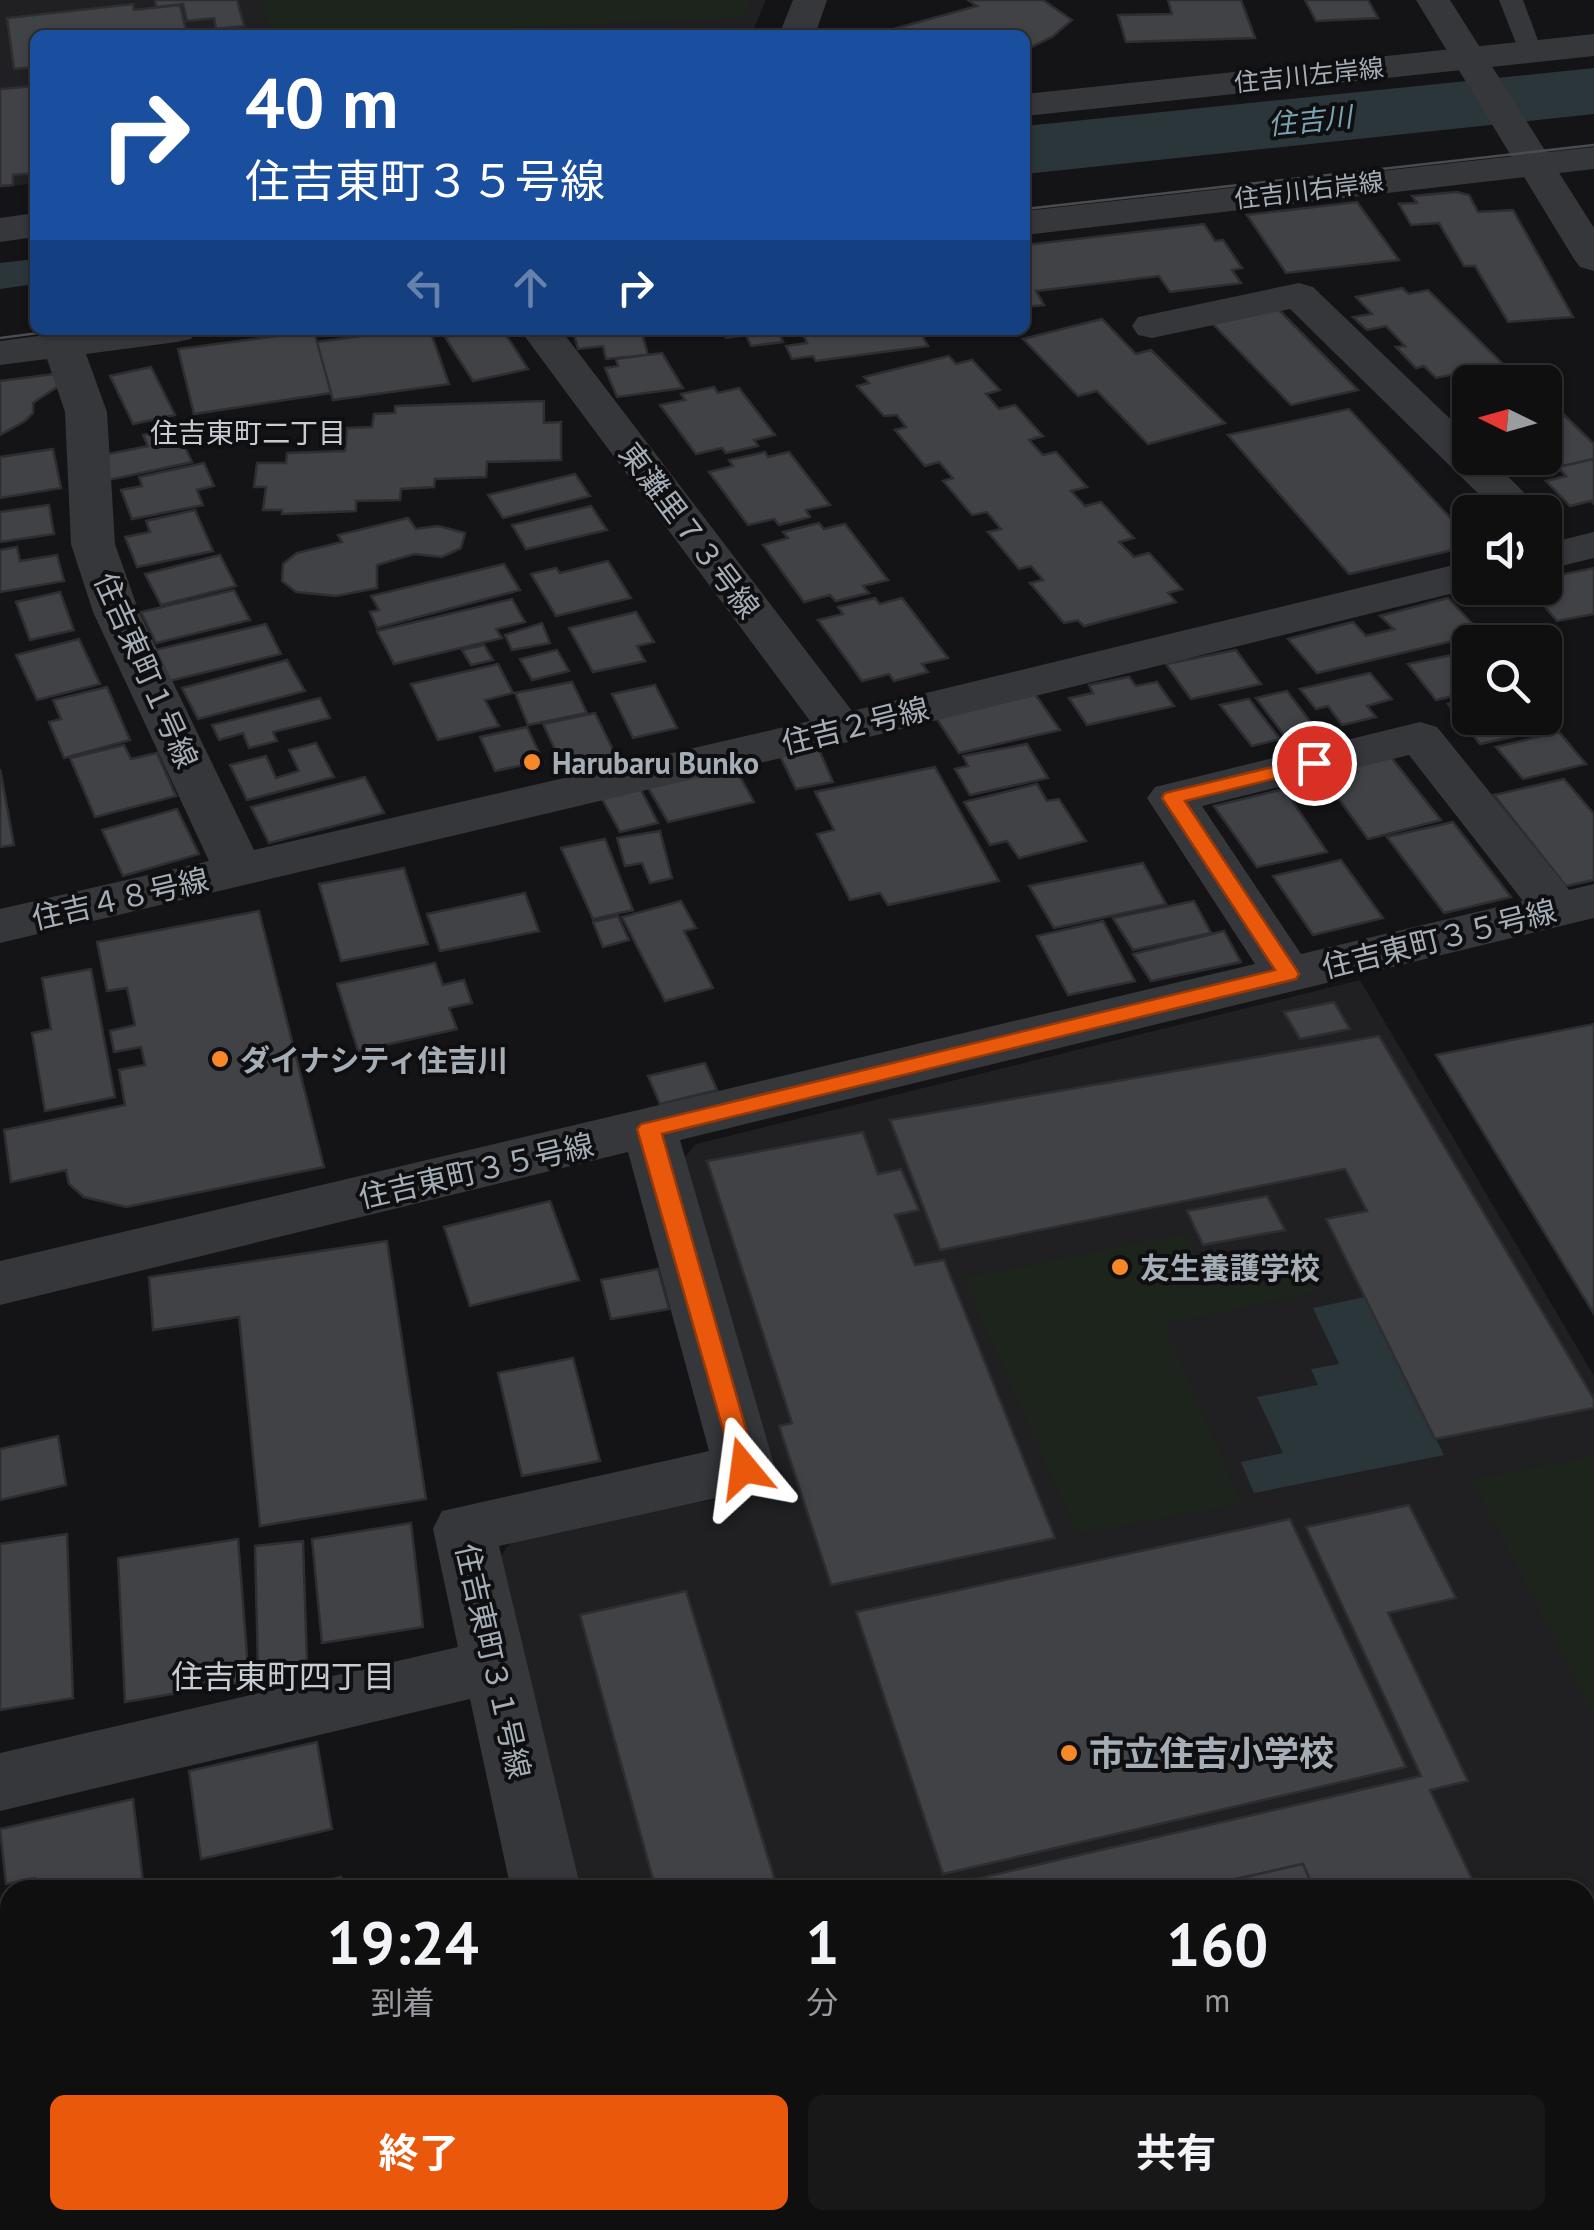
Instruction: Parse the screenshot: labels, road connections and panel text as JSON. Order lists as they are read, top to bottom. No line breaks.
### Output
{"streets":{"street":["住吉川左岸線","住吉川右岸線","東灘里７３号線","住吉東町１号線","住吉２号線","住吉４８号線","住吉東町３５号線","住吉東町３１号線"]},"crossings":[["東灘里７３号線","住吉２号線"],["住吉東町１号線","住吉２号線"],["住吉東町１号線","住吉４８号線"],["住吉２号線","住吉４８号線"],["住吉東町３５号線","住吉東町３１号線"]],"districts":["住吉東町二丁目","住吉東町四丁目"],"water":["住吉川"],"places":["Harubaru Bunko","ダイナシティ住吉川","友生養護学校","市立住吉小学校"],"north":"left","page":{"turn":["40 m","住吉東町３５号線"],"eta":["19:24","到着","1","分","160","m"],"buttons":["終了","共有"]}}
